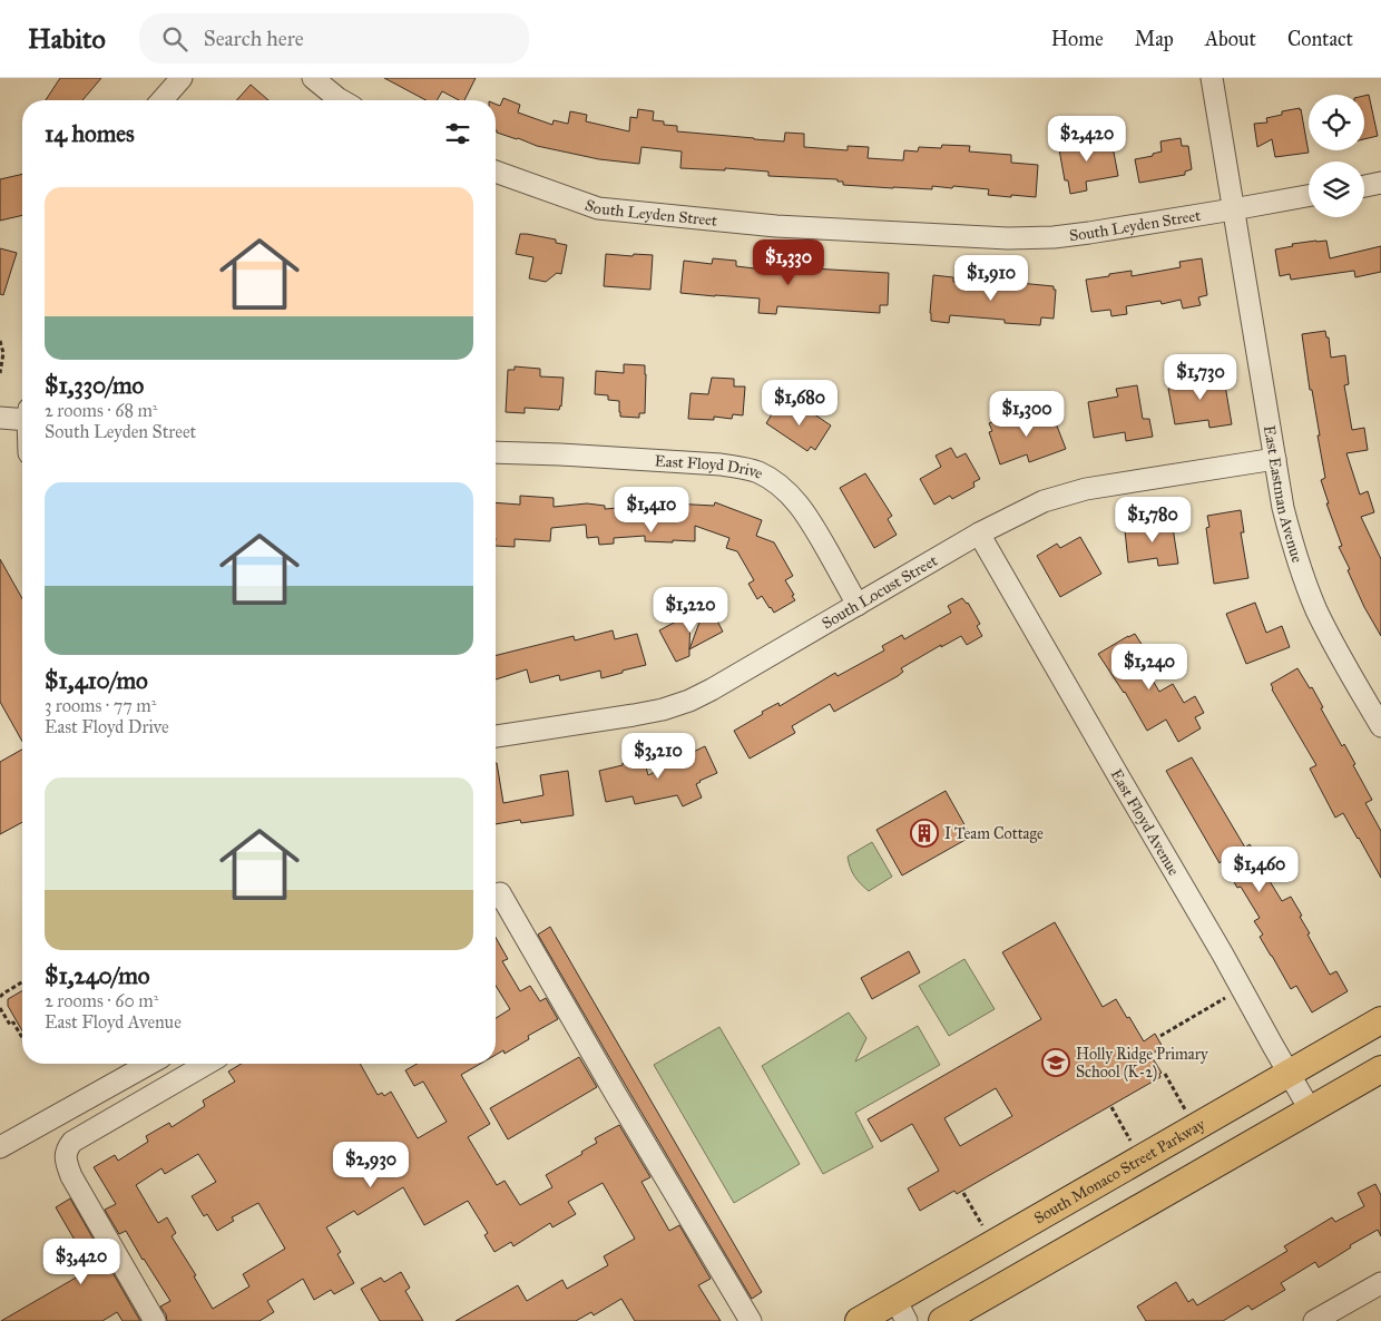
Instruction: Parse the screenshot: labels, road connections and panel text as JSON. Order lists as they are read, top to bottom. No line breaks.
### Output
{"streets":{"main road":["South Monaco Street Parkway"],"street":["South Leyden Street","East Floyd Drive","East Eastman Avenue","South Locust Street","East Floyd Avenue"]},"crossings":[["South Leyden Street","East Eastman Avenue"],["East Floyd Drive","South Locust Street"],["East Eastman Avenue","South Locust Street"],["South Locust Street","East Floyd Avenue"],["East Floyd Avenue","South Monaco Street Parkway"]],"places":{"building":["I Team Cottage"],"school or university":["Holly Ridge Primary School (K-2)"]},"page":{"header":"Habito","search":"Search here","nav":["Home","Map","About","Contact"],"heading":"14 homes","price":["$2,420","$1,330","$1,910","$1,730","$1,680","$1,300","$1,410","$1,780","$1,220","$1,240","$3,210","$1,460","$2,930","$3,420"],"list":[{"name":"$1,330/mo","note":"2 rooms · 68 m² · South Leyden Street"},{"name":"$1,410/mo","note":"3 rooms · 77 m² · East Floyd Drive"},{"name":"$1,240/mo","note":"2 rooms · 60 m² · East Floyd Avenue"}]}}
